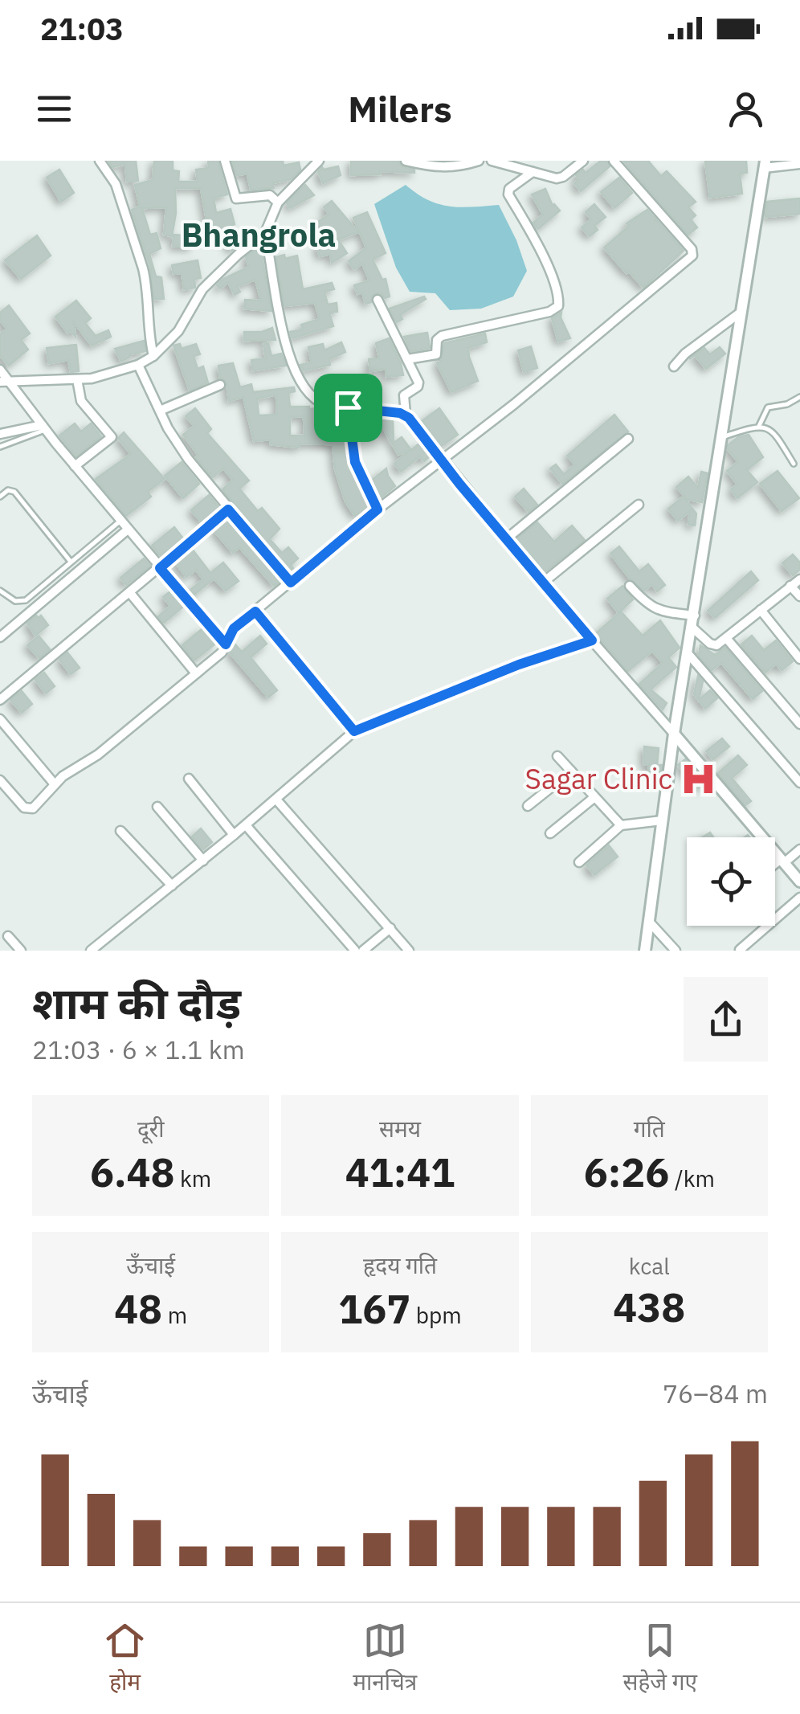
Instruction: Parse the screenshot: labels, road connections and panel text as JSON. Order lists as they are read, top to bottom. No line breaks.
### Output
{"districts":["Bhangrola"],"places":{"hospital":["Sagar Clinic"]},"page":{"status":"21:03","header":"Milers","heading":["शाम की दौड़","21:03 · 6 × 1.1 km"],"stats":[["दूरी","6.48 km"],["समय","41:41"],["गति","6:26 /km"],["ऊँचाई","48 m"],["हृदय गति","167 bpm"],["kcal","438"]],"chart":["ऊँचाई","76–84 m"],"tabs":["होम","मानचित्र","सहेजे गए"]}}
